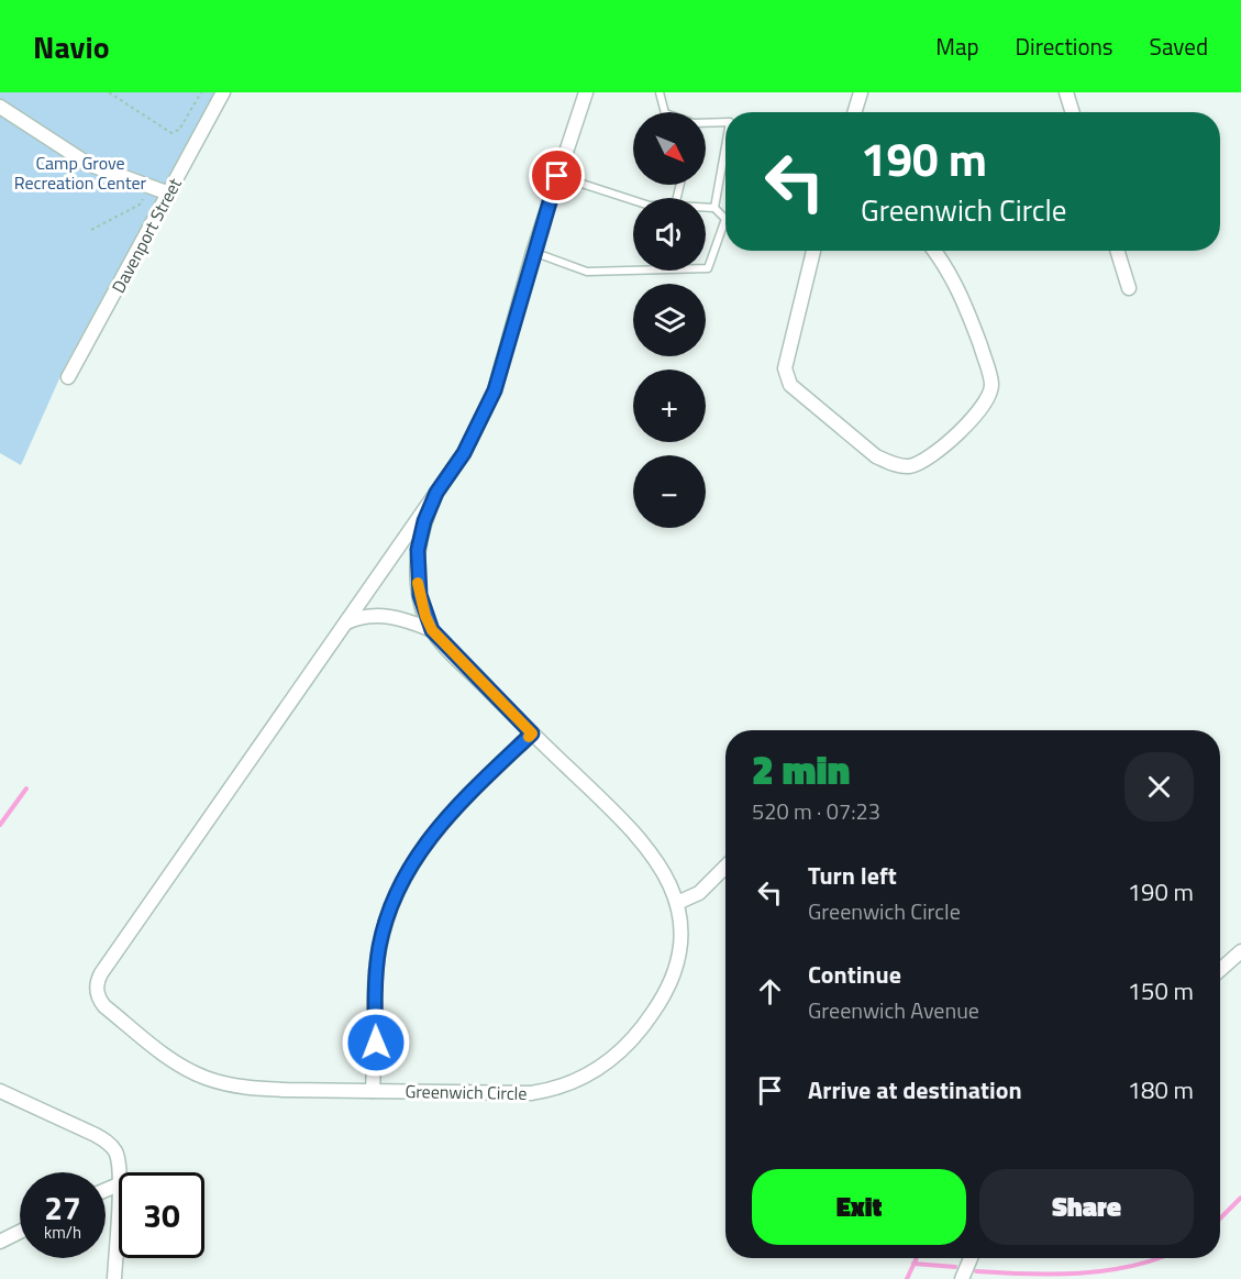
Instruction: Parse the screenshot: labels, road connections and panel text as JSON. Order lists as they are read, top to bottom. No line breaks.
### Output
{"streets":{"street":["Davenport Street","Greenwich Circle"]},"parks":["Camp Grove Recreation Center"],"north":"bottom right","page":{"header":"Navio","nav":["Map","Directions","Saved"],"map_buttons":["+","−"],"turn":["190 m","Greenwich Circle"],"heading":["2 min","520 m · 07:23"],"list":[{"name":"Turn left","note":"Greenwich Circle","value":"190 m"},{"name":"Continue","note":"Greenwich Avenue","value":"150 m"},{"name":"Arrive at destination","value":"180 m"}],"buttons":["Exit","Share"],"speed":"27 km/h","limit":"30"}}
